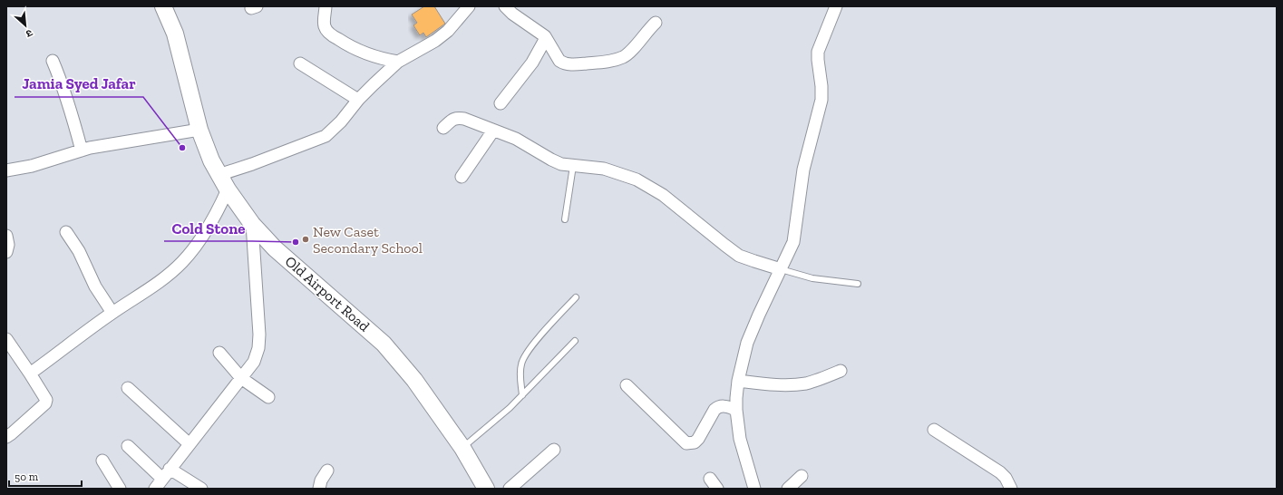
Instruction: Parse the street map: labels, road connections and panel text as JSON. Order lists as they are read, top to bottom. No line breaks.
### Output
{"streets":{"main road":["Old Airport Road"]},"places":["Jamia Syed Jafar","New Caset Secondary School","Cold Stone"],"scale_bar":"50 m","north":"bottom right"}
